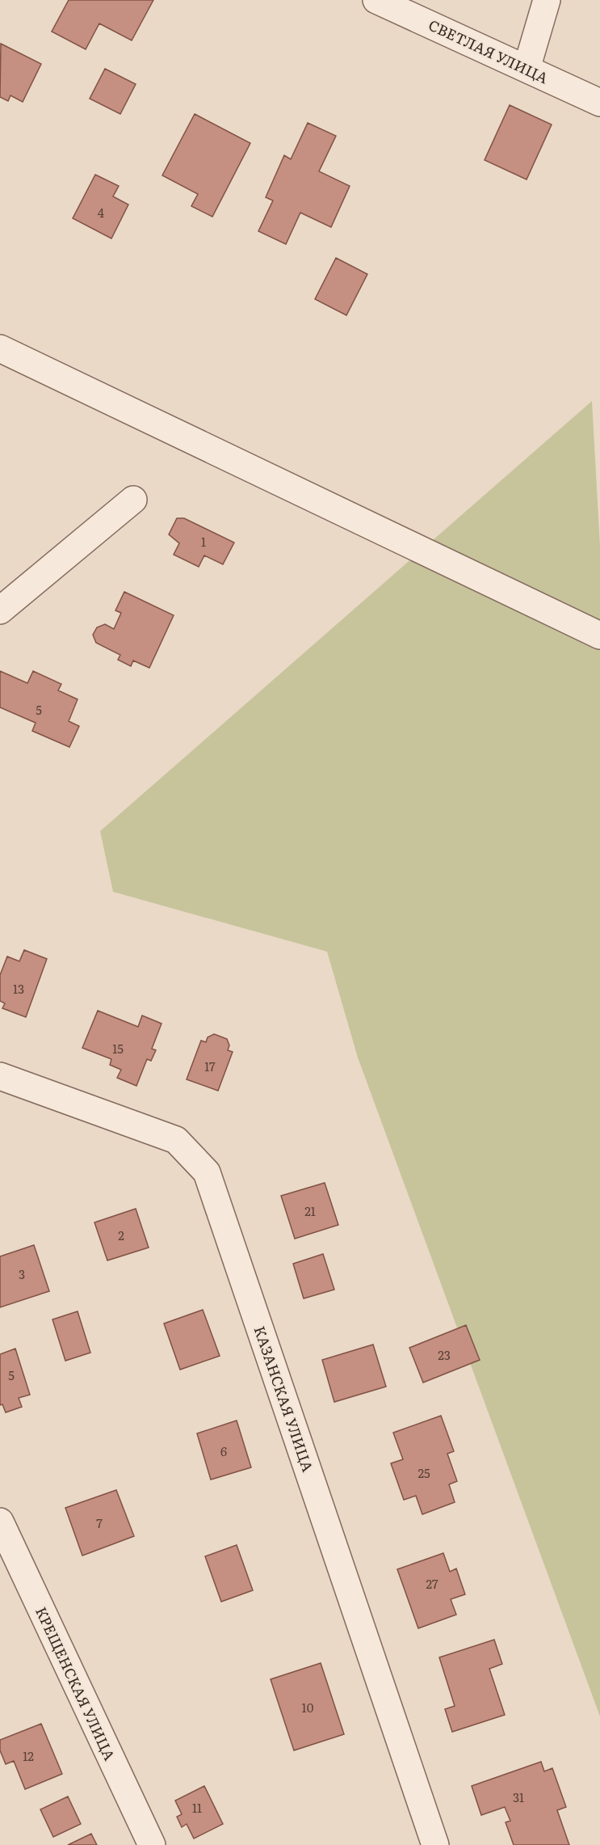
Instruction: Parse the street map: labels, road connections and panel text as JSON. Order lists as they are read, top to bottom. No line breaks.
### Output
{"streets":{"street":["СВЕТЛАЯ УЛИЦА","КАЗАНСКАЯ УЛИЦА","КРЕЩЕНСКАЯ УЛИЦА"]},"house_numbers":["4","1","5","13","15","17","21","2","3","23","5","6","25","7","27","10","12","31","11"]}
